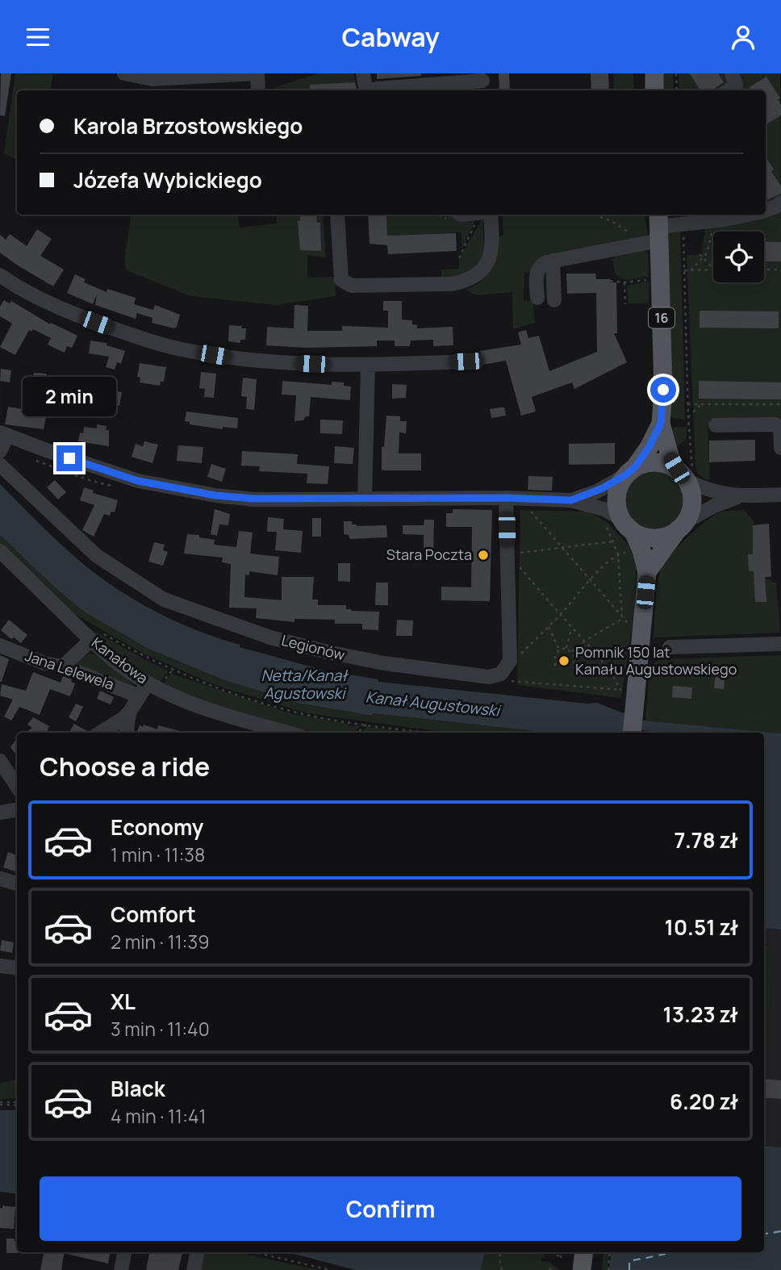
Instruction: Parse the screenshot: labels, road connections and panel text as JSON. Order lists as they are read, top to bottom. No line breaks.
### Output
{"streets":{"main road":["16"],"street":["Legionów","Kanałowa","Jana Lelewela"]},"water":["Netta/Kanał Agustowski","Kanał Augustowski"],"places":["Stara Poczta","Pomnik 150 lat Kanału Augustowskiego"],"page":{"header":"Cabway","banner":["Karola Brzostowskiego","Józefa Wybickiego"],"bubble":"2 min","heading":"Choose a ride","list":[{"name":"Economy","note":"1 min · 11:38","value":"7.78 zł"},{"name":"Comfort","note":"2 min · 11:39","value":"10.51 zł"},{"name":"XL","note":"3 min · 11:40","value":"13.23 zł"},{"name":"Black","note":"4 min · 11:41","value":"6.20 zł"}],"buttons":"Confirm"}}
